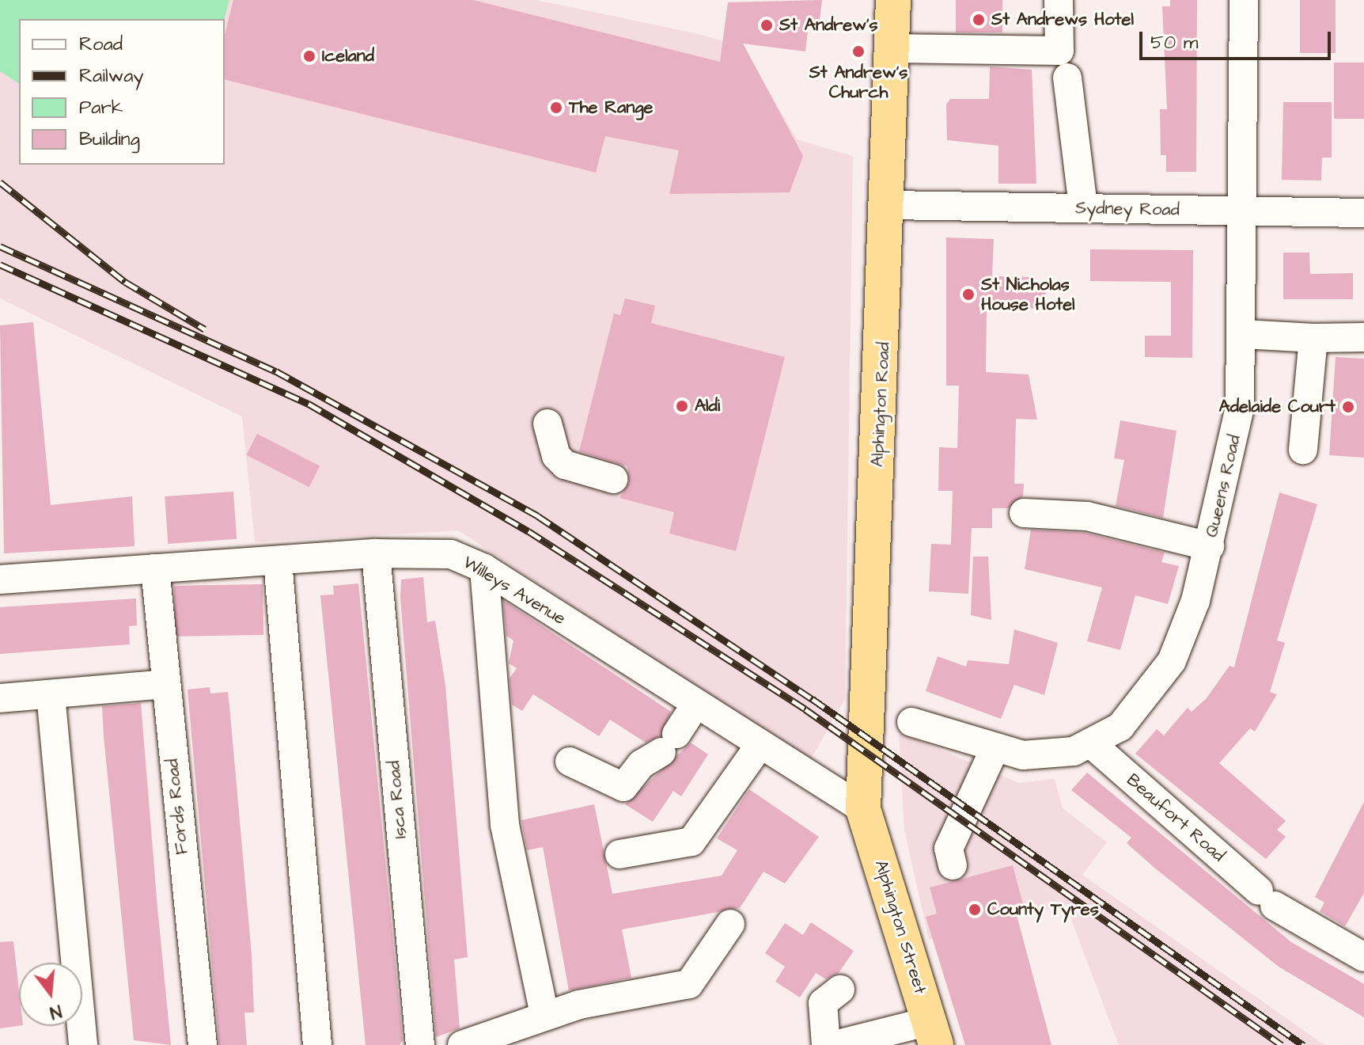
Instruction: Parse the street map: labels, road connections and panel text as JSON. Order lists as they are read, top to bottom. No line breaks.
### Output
{"streets":{"highway":["Alphington Road","Alphington Street"],"street":["Sydney Road","Queens Road","Willeys Avenue","Isca Road","Fords Road","Beaufort Road"]},"crossings":[["Sydney Road","Alphington Road"],["Sydney Road","Queens Road"],["Alphington Road","Willeys Avenue"],["Alphington Road","Alphington Street"],["Queens Road","Beaufort Road"],["Willeys Avenue","Isca Road"],["Willeys Avenue","Fords Road"],["Willeys Avenue","Alphington Street"]],"places":["St Andrews Hotel","St Andrew's","St Andrew's Church","Iceland","The Range","St Nicholas House Hotel","Aldi","Adelaide Court","County Tyres"],"legend":["Road","Railway","Park","Building"],"scale_bar":"50 m","north":"bottom"}
